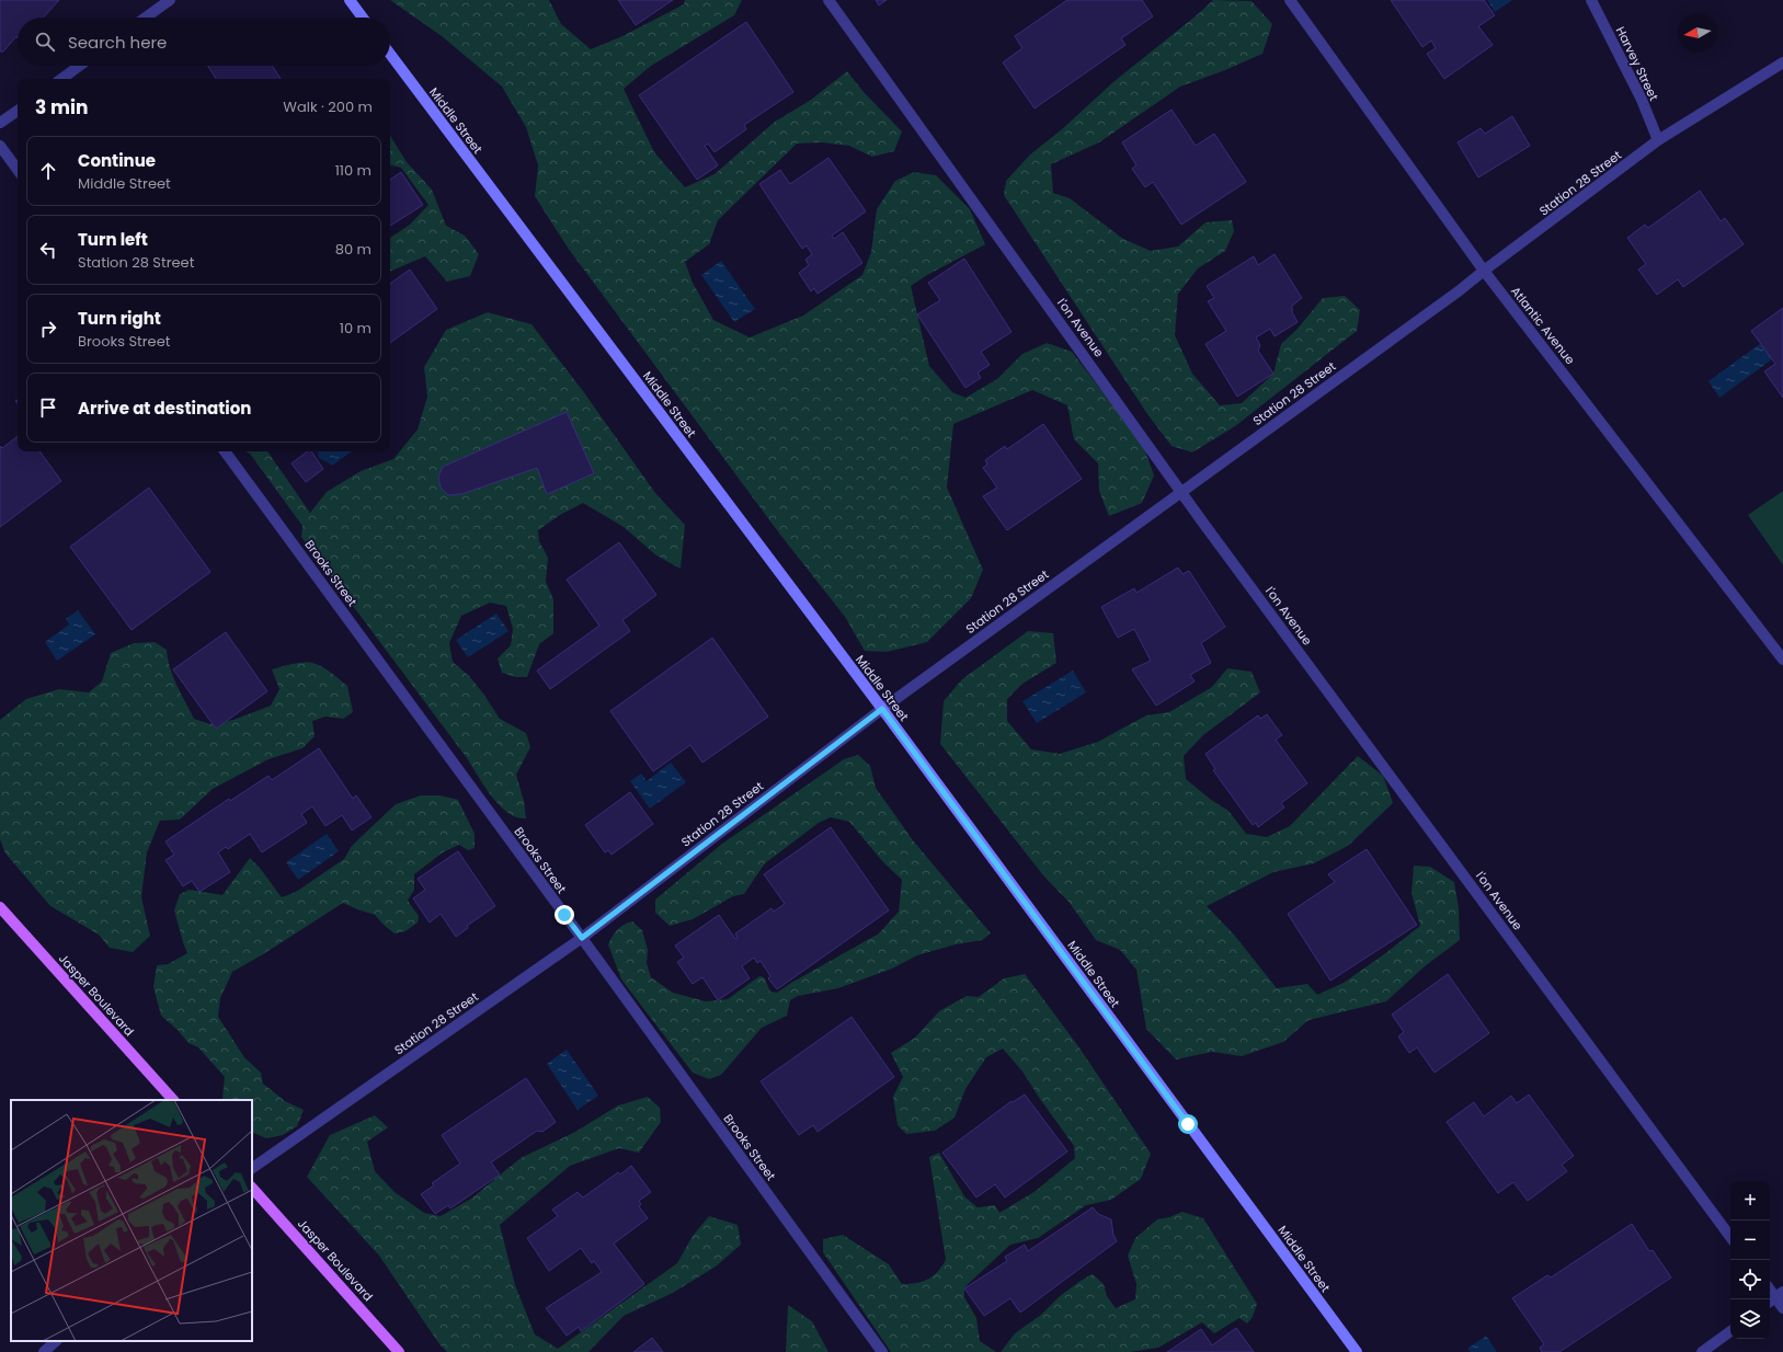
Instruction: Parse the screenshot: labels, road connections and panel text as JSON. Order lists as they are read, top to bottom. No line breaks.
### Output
{"streets":{"main road":["Jasper Boulevard"],"street":["Harvey Street","Middle Street","Station 28 Street","Atlantic Avenue","I'on Avenue","Brooks Street"]},"crossings":[["Harvey Street","Station 28 Street"],["Middle Street","Station 28 Street"],["Station 28 Street","Atlantic Avenue"],["Station 28 Street","I'on Avenue"],["Station 28 Street","Brooks Street"]],"north":"left","page":{"search":"Search here","heading":["3 min","Walk · 200 m"],"list":[["Continue","Middle Street","110 m"],["Turn left","Station 28 Street","80 m"],["Turn right","Brooks Street","10 m"],"Arrive at destination"],"map_buttons":["+","−"]}}
